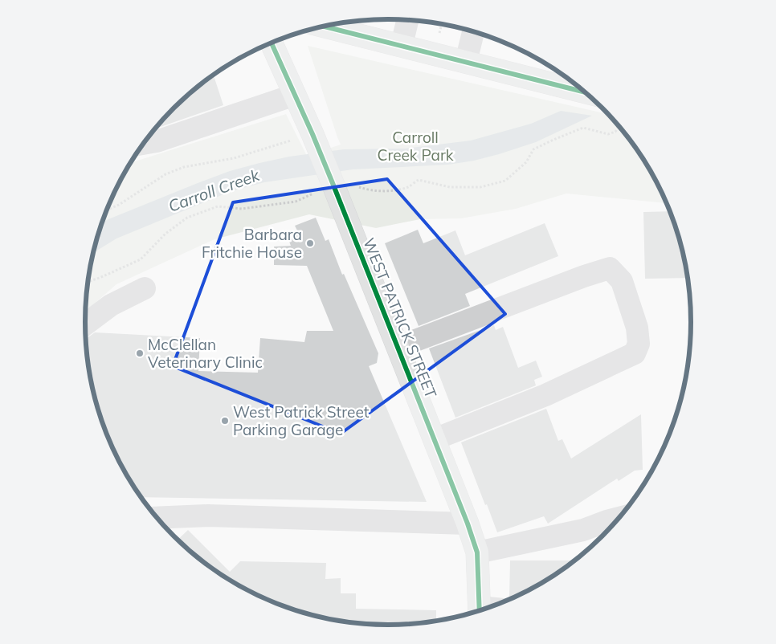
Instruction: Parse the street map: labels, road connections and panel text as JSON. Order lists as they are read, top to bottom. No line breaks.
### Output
{"streets":{"main road":["WEST PATRICK STREET"]},"water":["Carroll Creek"],"parks":["Carroll Creek Park"],"places":["Barbara Fritchie House","McClellan Veterinary Clinic","West Patrick Street Parking Garage"]}
